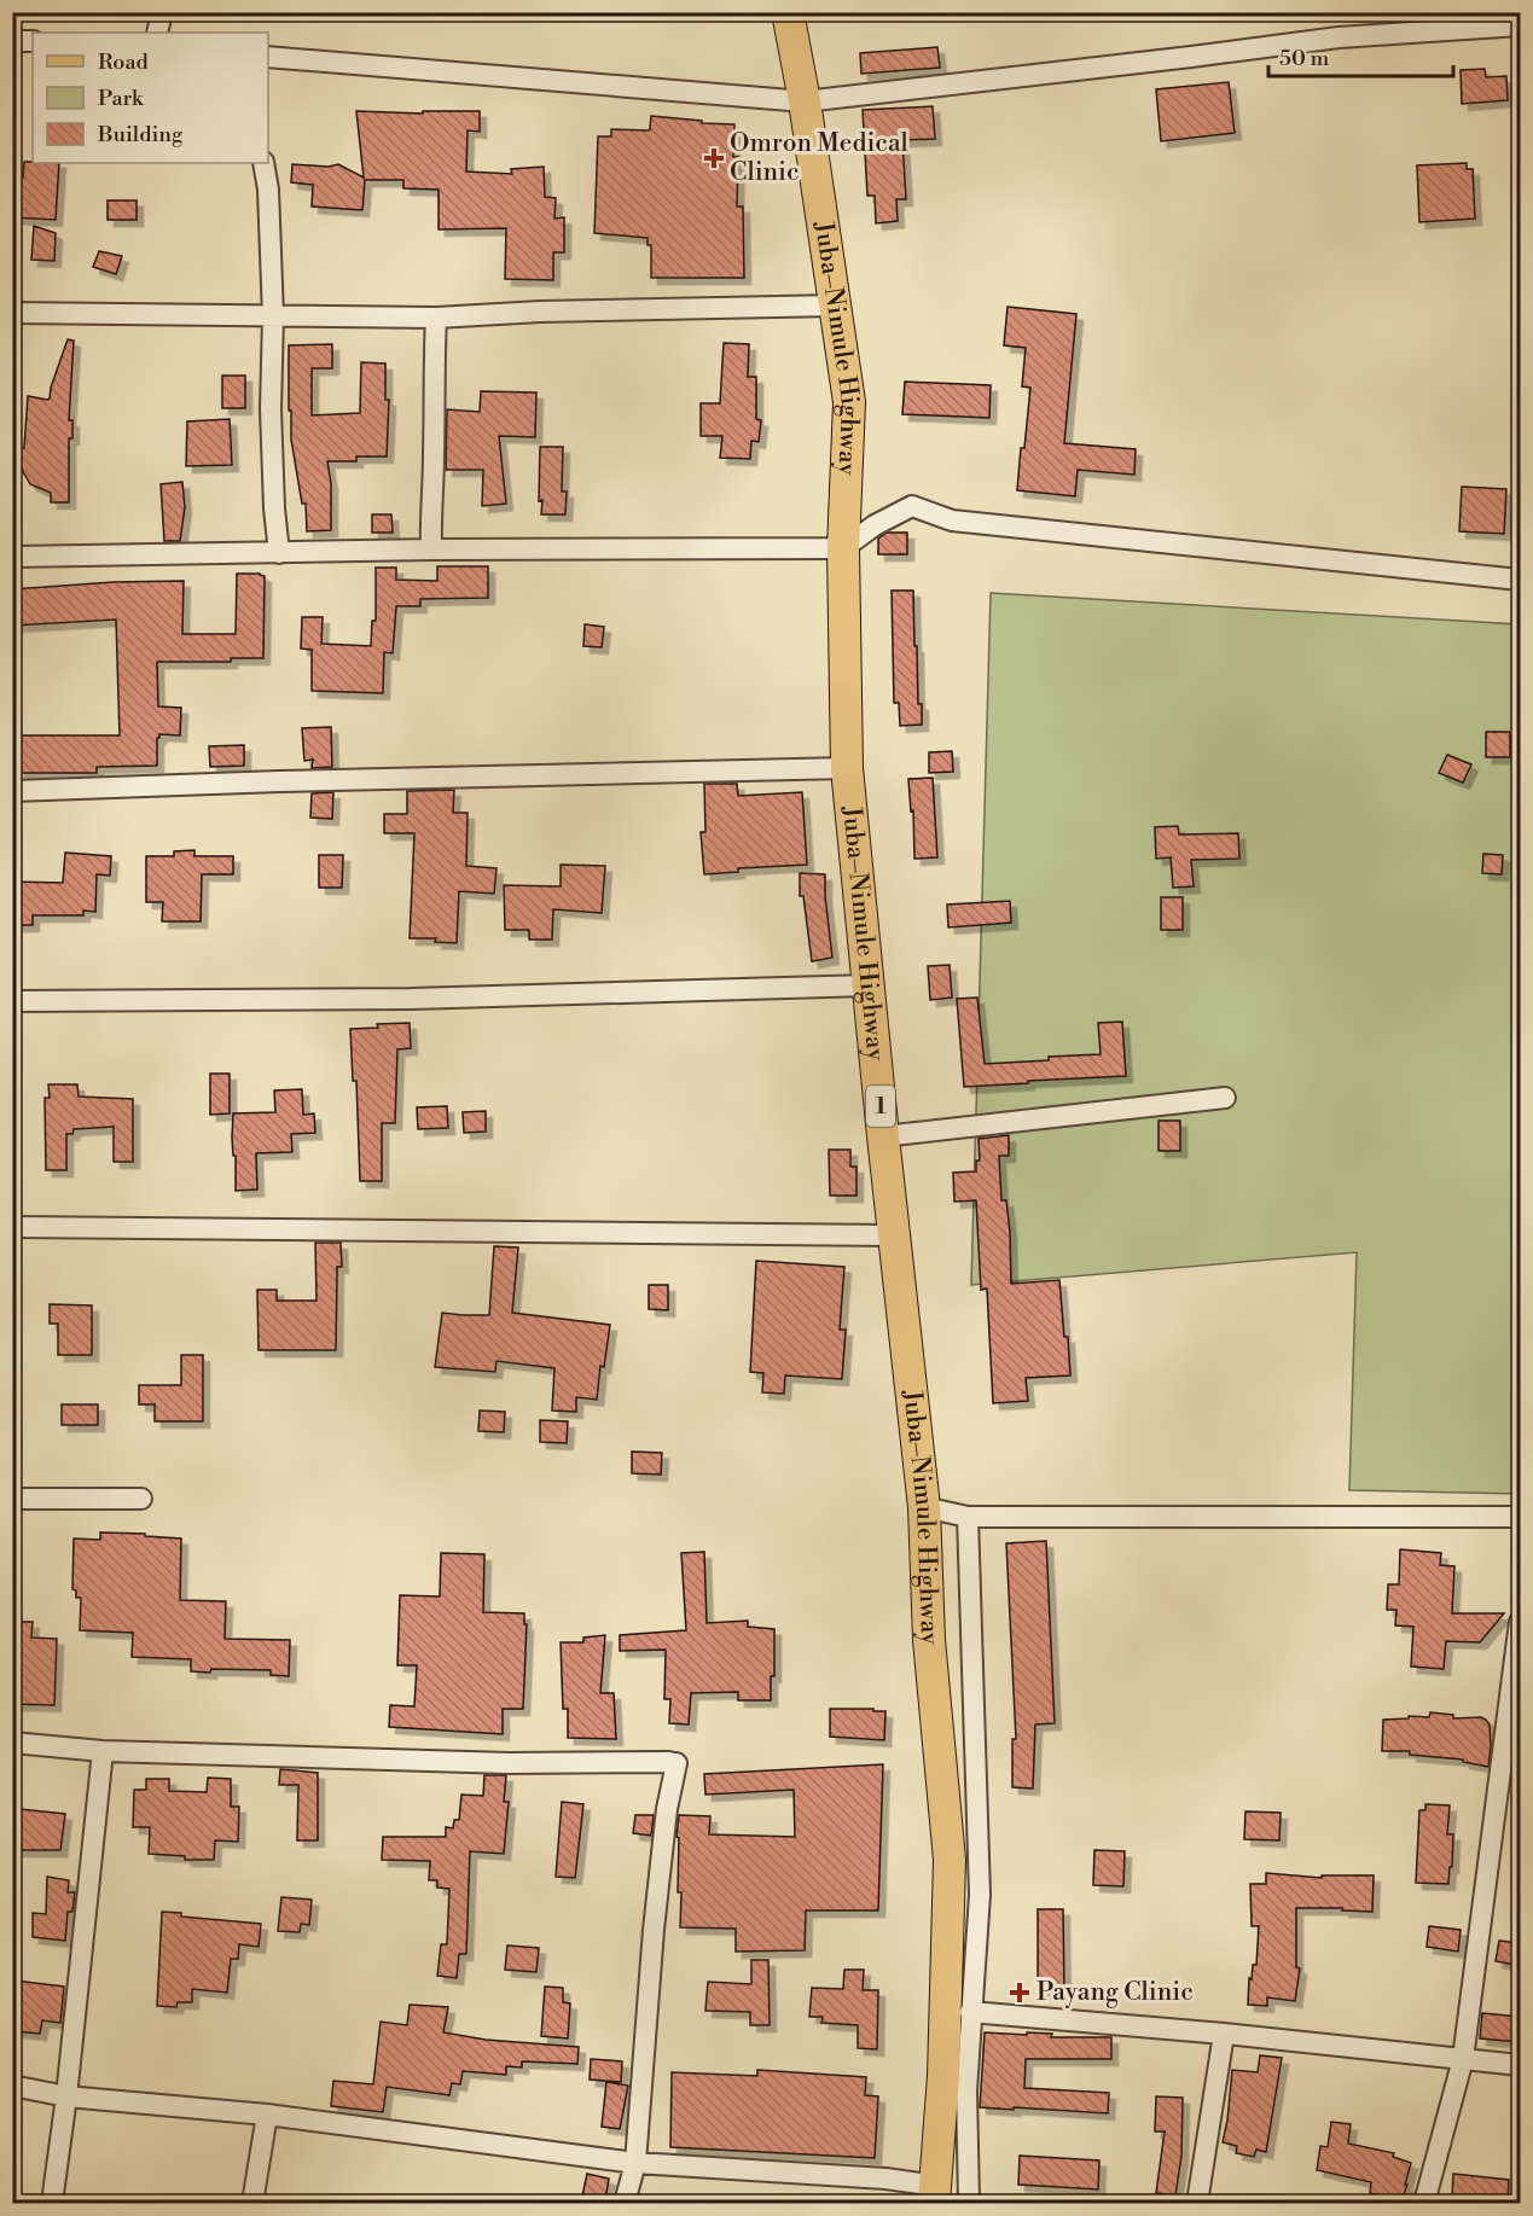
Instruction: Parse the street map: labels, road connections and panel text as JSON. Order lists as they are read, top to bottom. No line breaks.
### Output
{"streets":{"main road":["Juba–Nimule Highway","1"]},"places":{"health":["Omron Medical Clinic","Payang Clinic"]},"legend":["Road","Park","Building"],"scale_bar":"50 m"}
